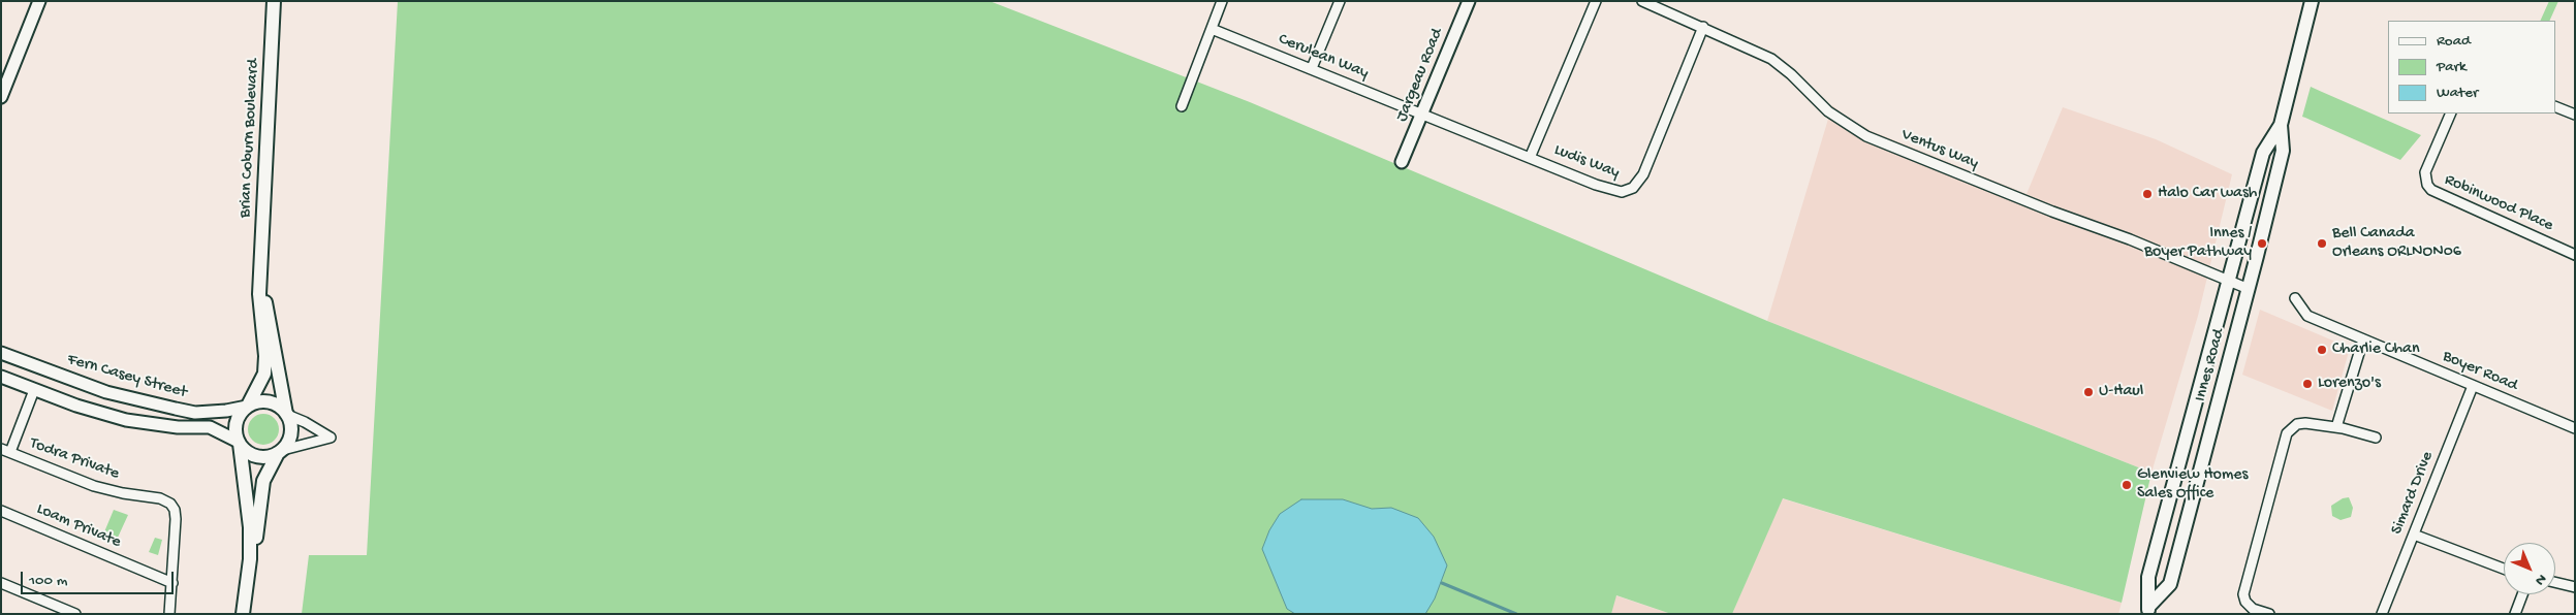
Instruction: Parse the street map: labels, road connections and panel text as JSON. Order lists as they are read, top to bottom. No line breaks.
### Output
{"streets":{"main road":["Brian Coburn Boulevard","Innes Road"],"street":["Cerulean Way","Jargeau Road","Ventus Way","Ludis Way","Robinwood Place","Boyer Road","Fern Casey Street","Todra Private","Simard Drive","Loam Private"]},"crossings":[["Cerulean Way","Jargeau Road"],["Cerulean Way","Ludis Way"],["Jargeau Road","Ludis Way"],["Brian Coburn Boulevard","Fern Casey Street"],["Ventus Way","Ludis Way"],["Ventus Way","Innes Road"],["Boyer Road","Simard Drive"],["Fern Casey Street","Todra Private"],["Todra Private","Loam Private"]],"places":["Halo Car wash","Innes / Boyer Pathway","Bell Canada Orleans ORLNON06","Charlie Chan","Lorenzo's","U-Haul","Glenview Homes Sales Office"],"legend":["Road","Park","Water"],"scale_bar":"100 m","north":"bottom right"}
